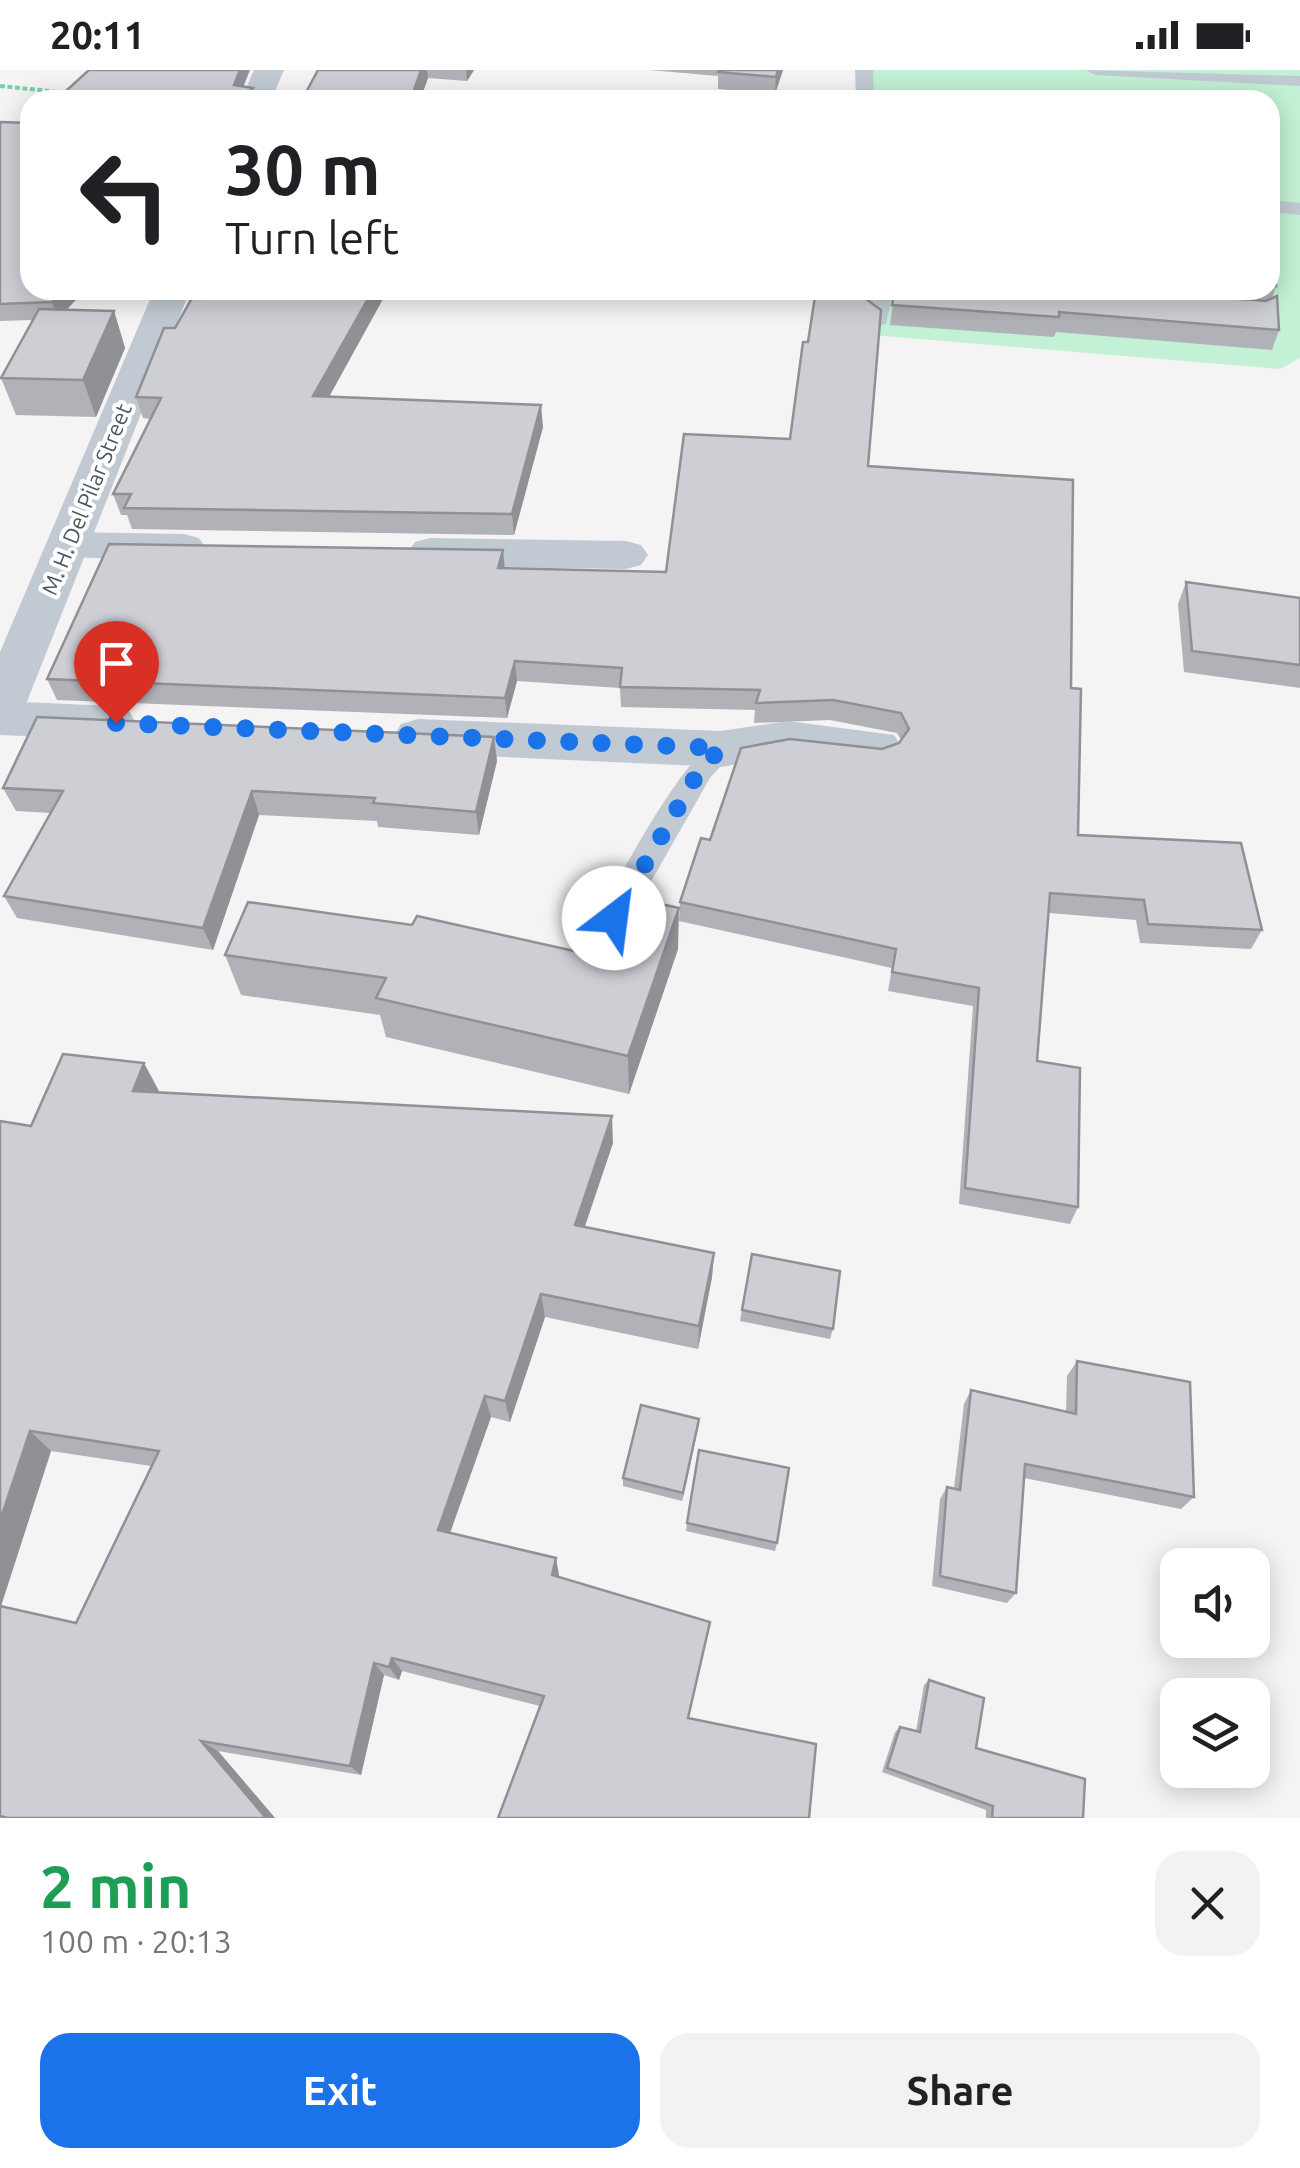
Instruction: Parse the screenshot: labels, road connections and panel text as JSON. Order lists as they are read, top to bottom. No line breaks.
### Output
{"streets":{"street":["M. H. Del Pilar Street"]},"page":{"status":"20:11","turn":["30 m","Turn left"],"heading":["2 min","100 m · 20:13"],"buttons":["Exit","Share"]}}
